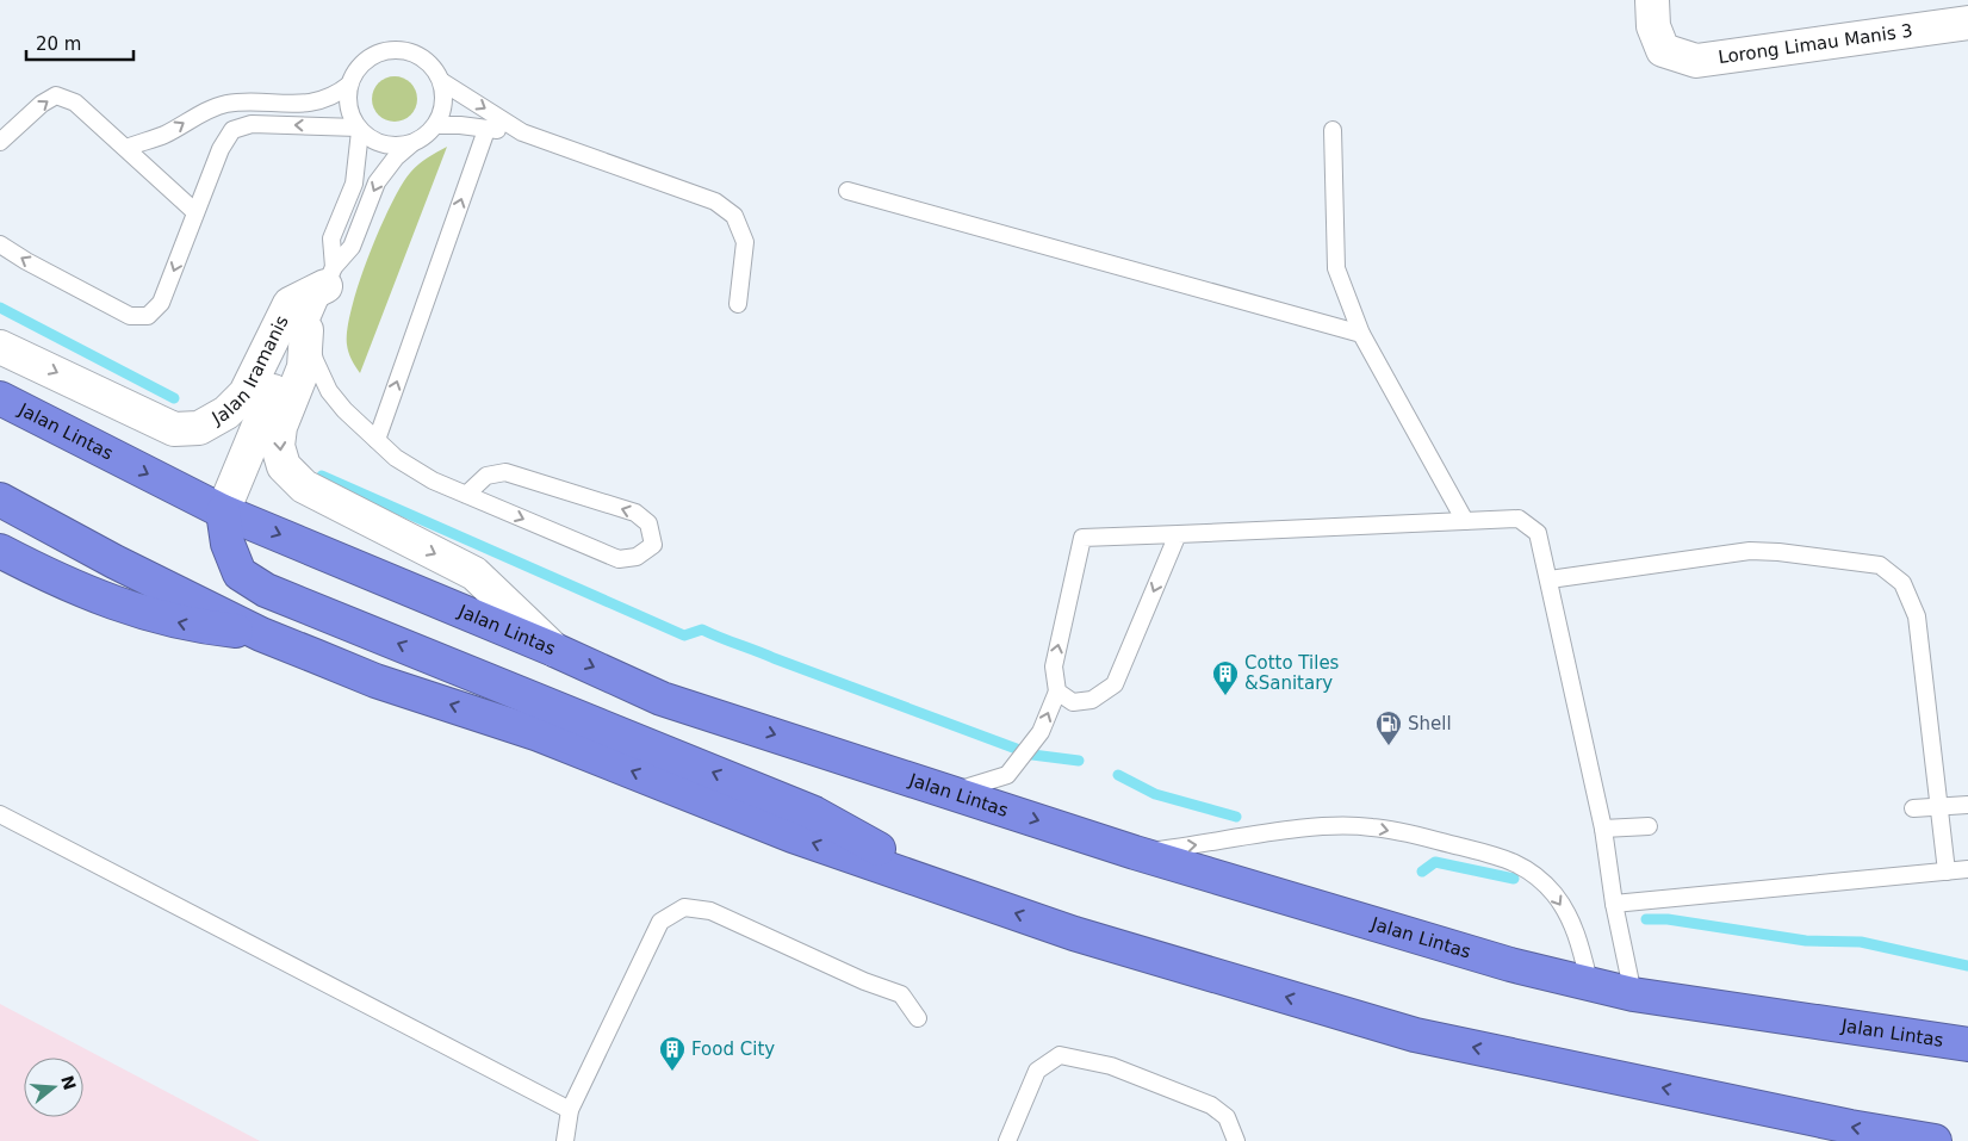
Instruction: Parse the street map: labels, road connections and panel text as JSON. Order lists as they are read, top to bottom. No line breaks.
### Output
{"streets":{"highway":["Jalan Lintas"],"street":["Lorong Limau Manis 3","Jalan Iramanis"]},"places":{"building":["Cotto Tiles &Sanitary","Food City"],"fuel station":["Shell"]},"scale_bar":"20 m","north":"right"}
